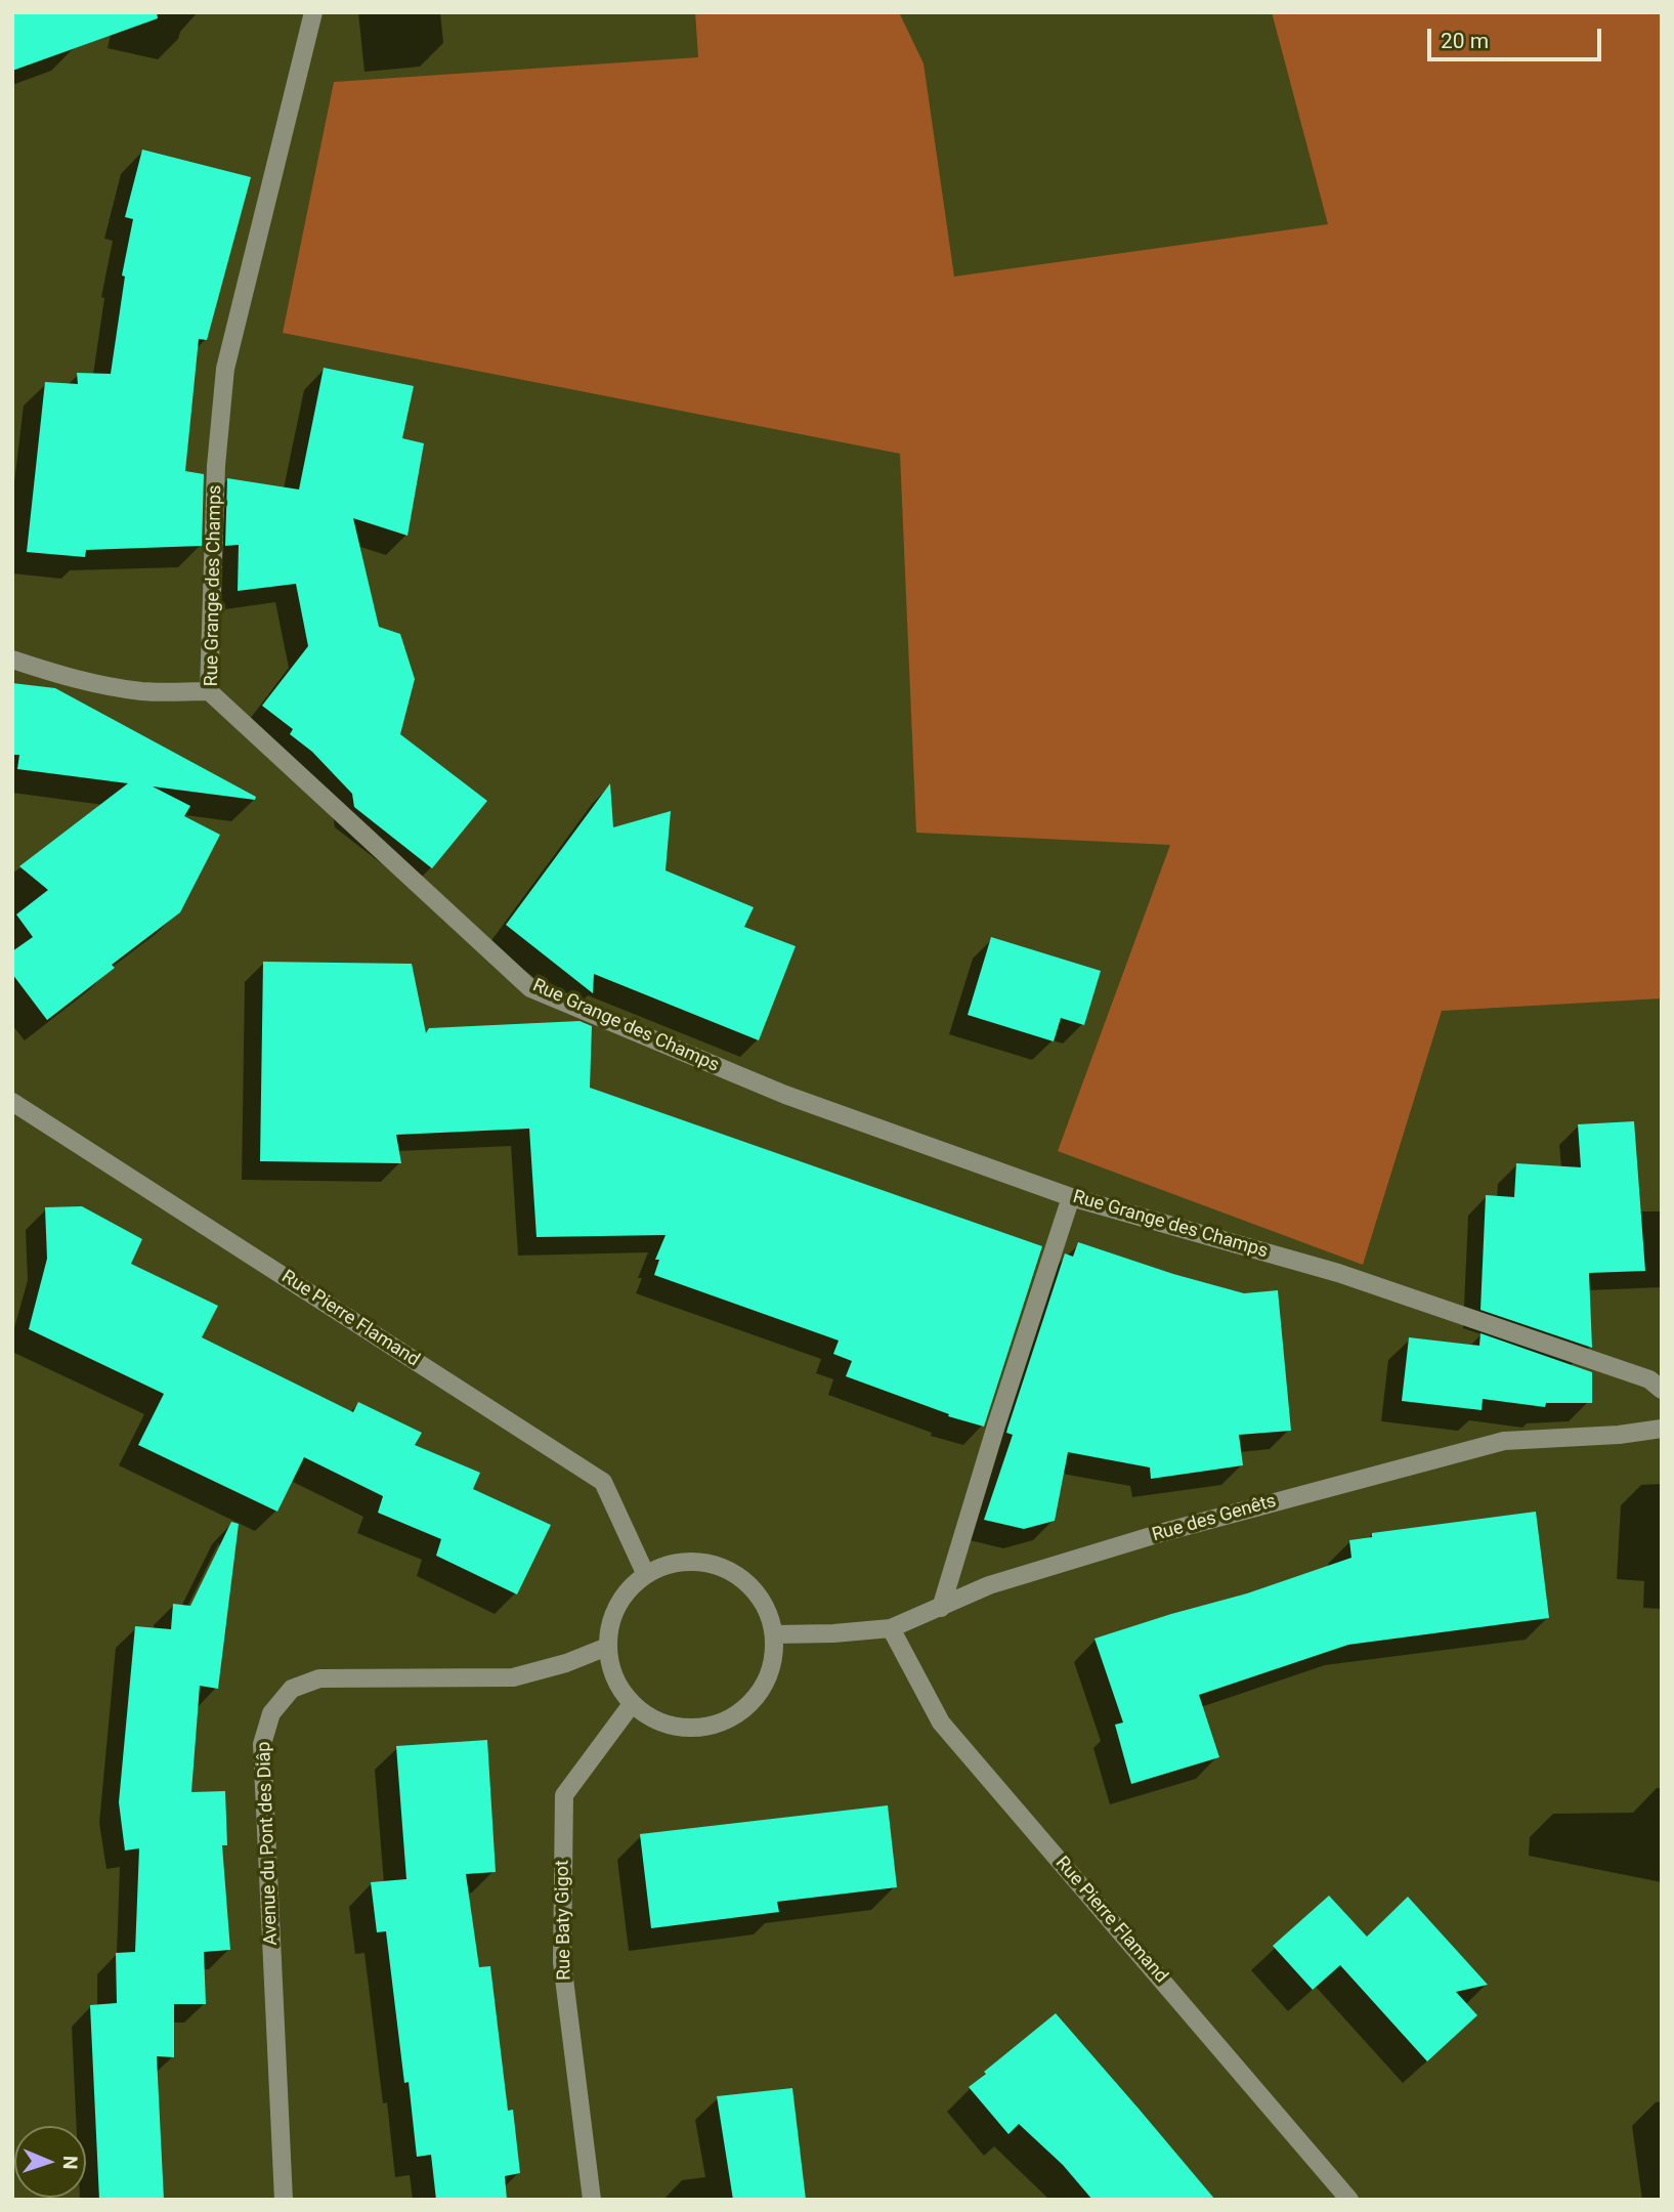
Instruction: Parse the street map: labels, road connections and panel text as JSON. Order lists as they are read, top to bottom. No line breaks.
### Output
{"streets":{"street":["Rue Grange des Champs","Rue Pierre Flamand","Rue des Genêts","Avenue du Pont des Diâp","Rue Baty Gigot"]},"crossings":[["Rue Pierre Flamand","Rue des Genêts"],["Rue Pierre Flamand","Avenue du Pont des Diâp"],["Rue Pierre Flamand","Rue Baty Gigot"],["Rue des Genêts","Avenue du Pont des Diâp"],["Rue des Genêts","Rue Baty Gigot"],["Avenue du Pont des Diâp","Rue Baty Gigot"]],"scale_bar":"20 m","north":"right"}
